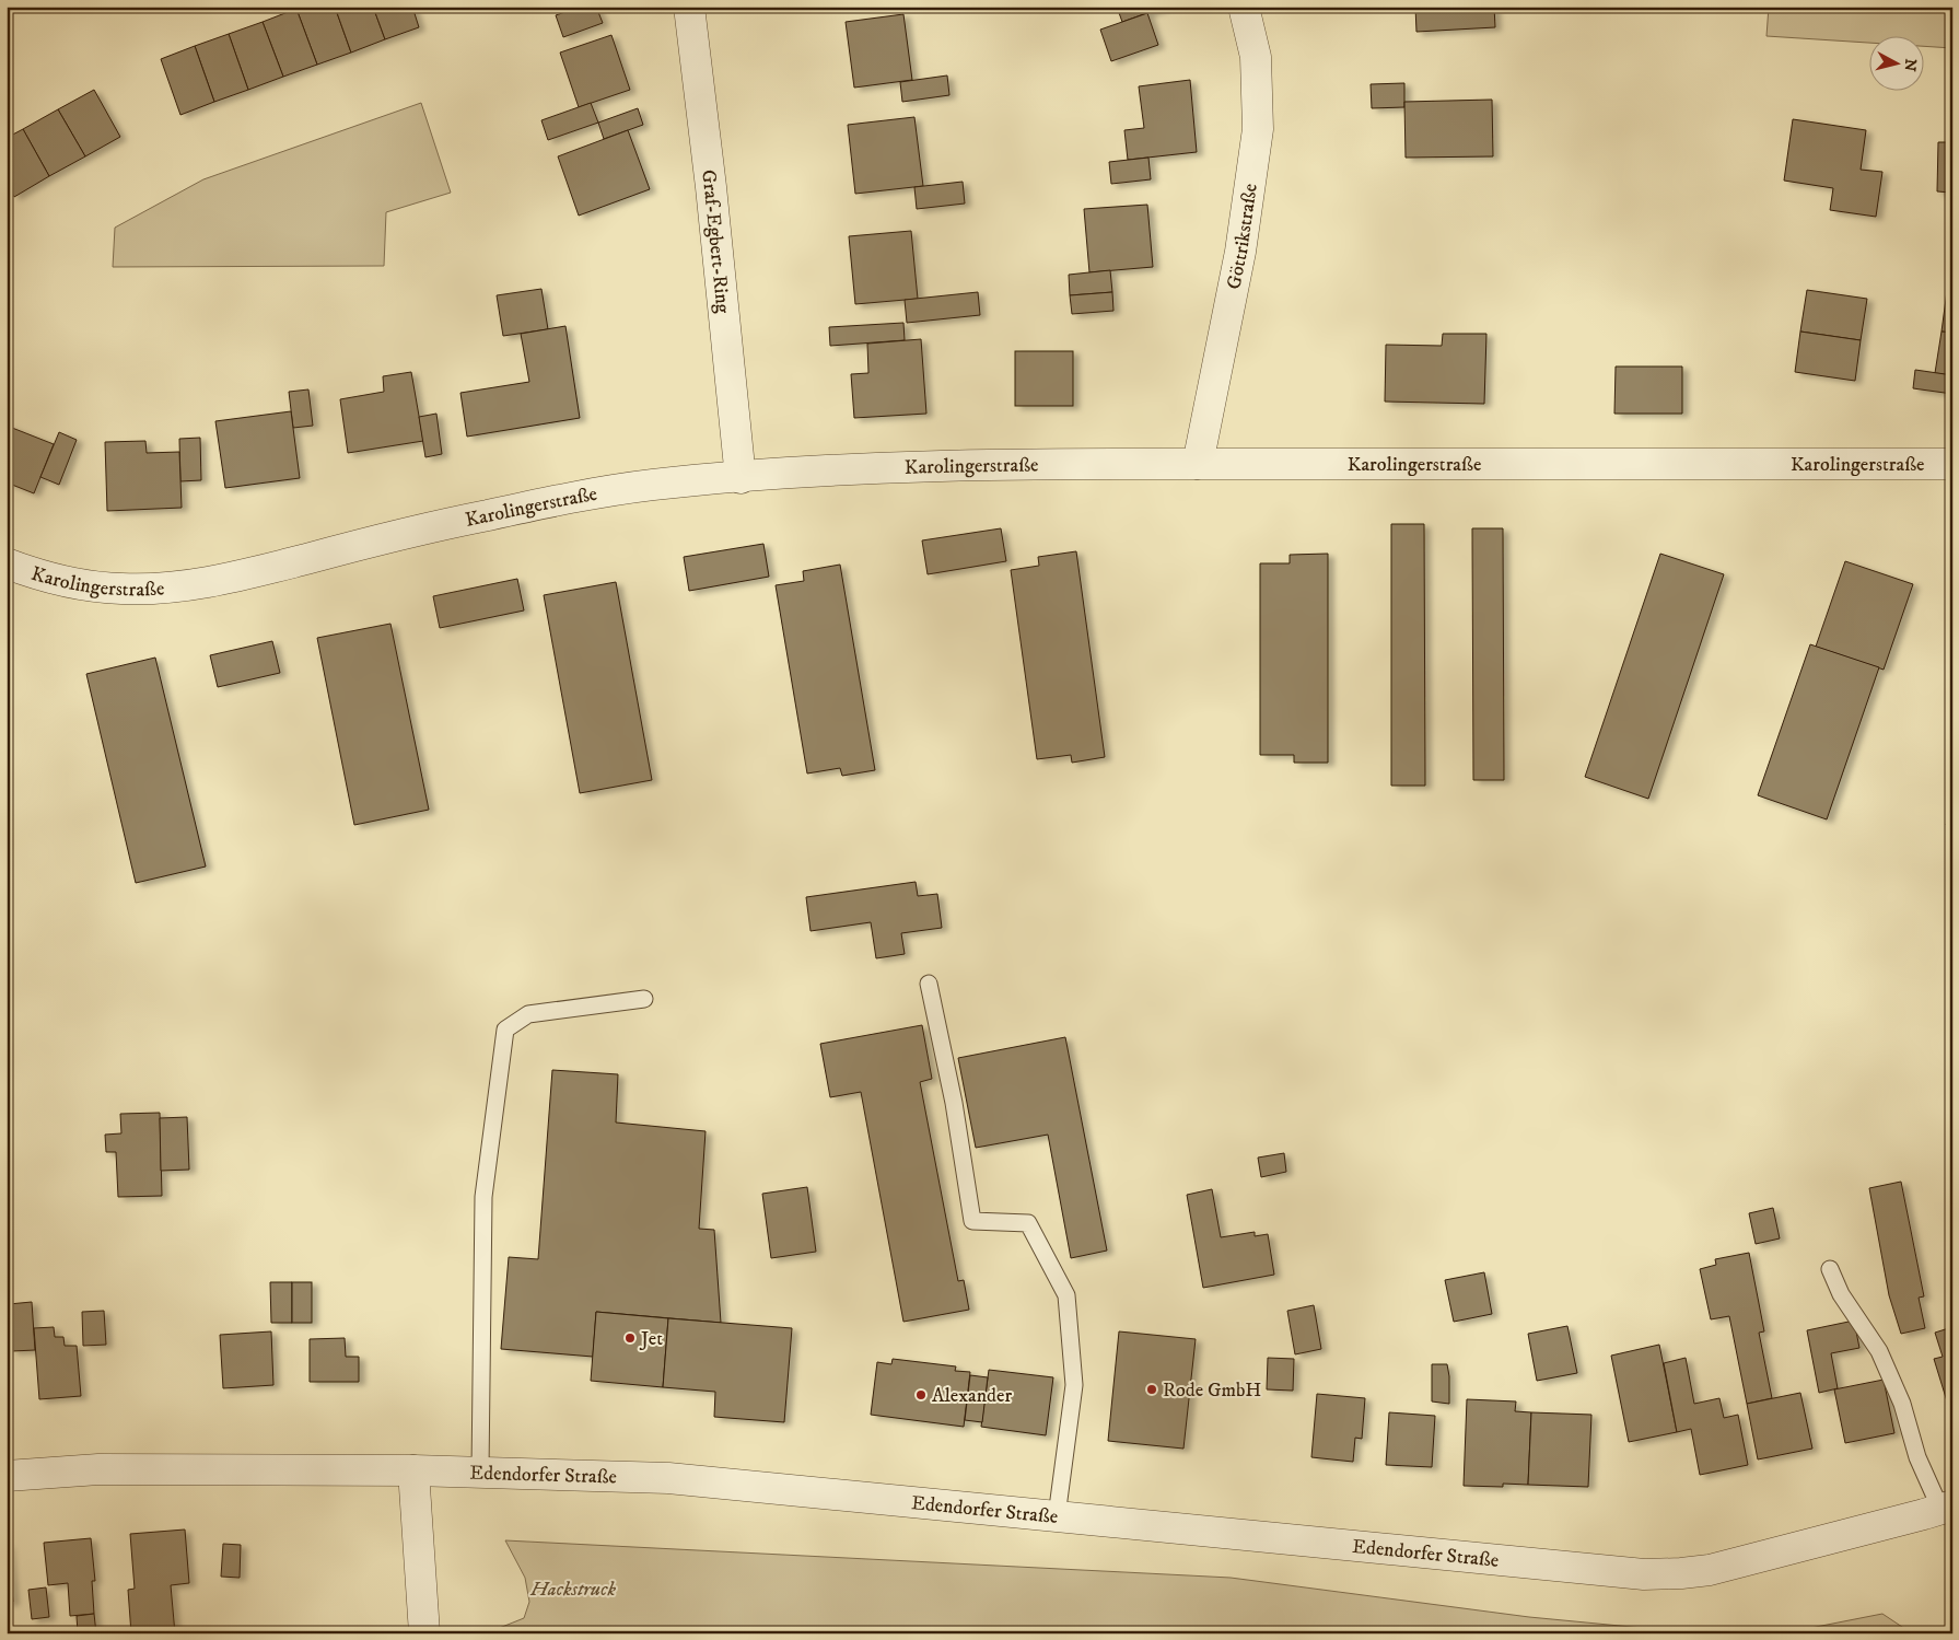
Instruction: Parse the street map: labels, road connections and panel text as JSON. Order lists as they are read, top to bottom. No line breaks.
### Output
{"streets":{"street":["Göttrikstraße","Graf-Egbert-Ring","Karolingerstraße","Edendorfer Straße"]},"crossings":[["Göttrikstraße","Karolingerstraße"],["Graf-Egbert-Ring","Karolingerstraße"]],"parks":["Hackstruck"],"places":["Jet","Rode GmbH","Alexander"],"north":"right"}
